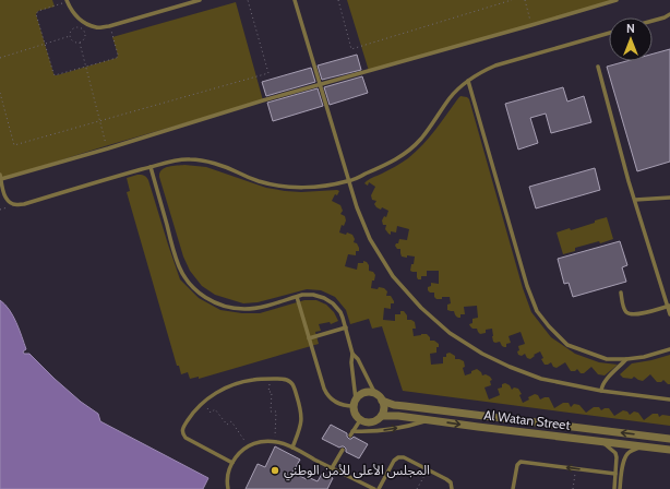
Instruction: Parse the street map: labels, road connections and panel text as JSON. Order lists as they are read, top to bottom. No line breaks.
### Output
{"streets":{"street":["Al Watan Street"]},"places":["المجلس الأعلى للأمن الوطني"],"north":"top"}
